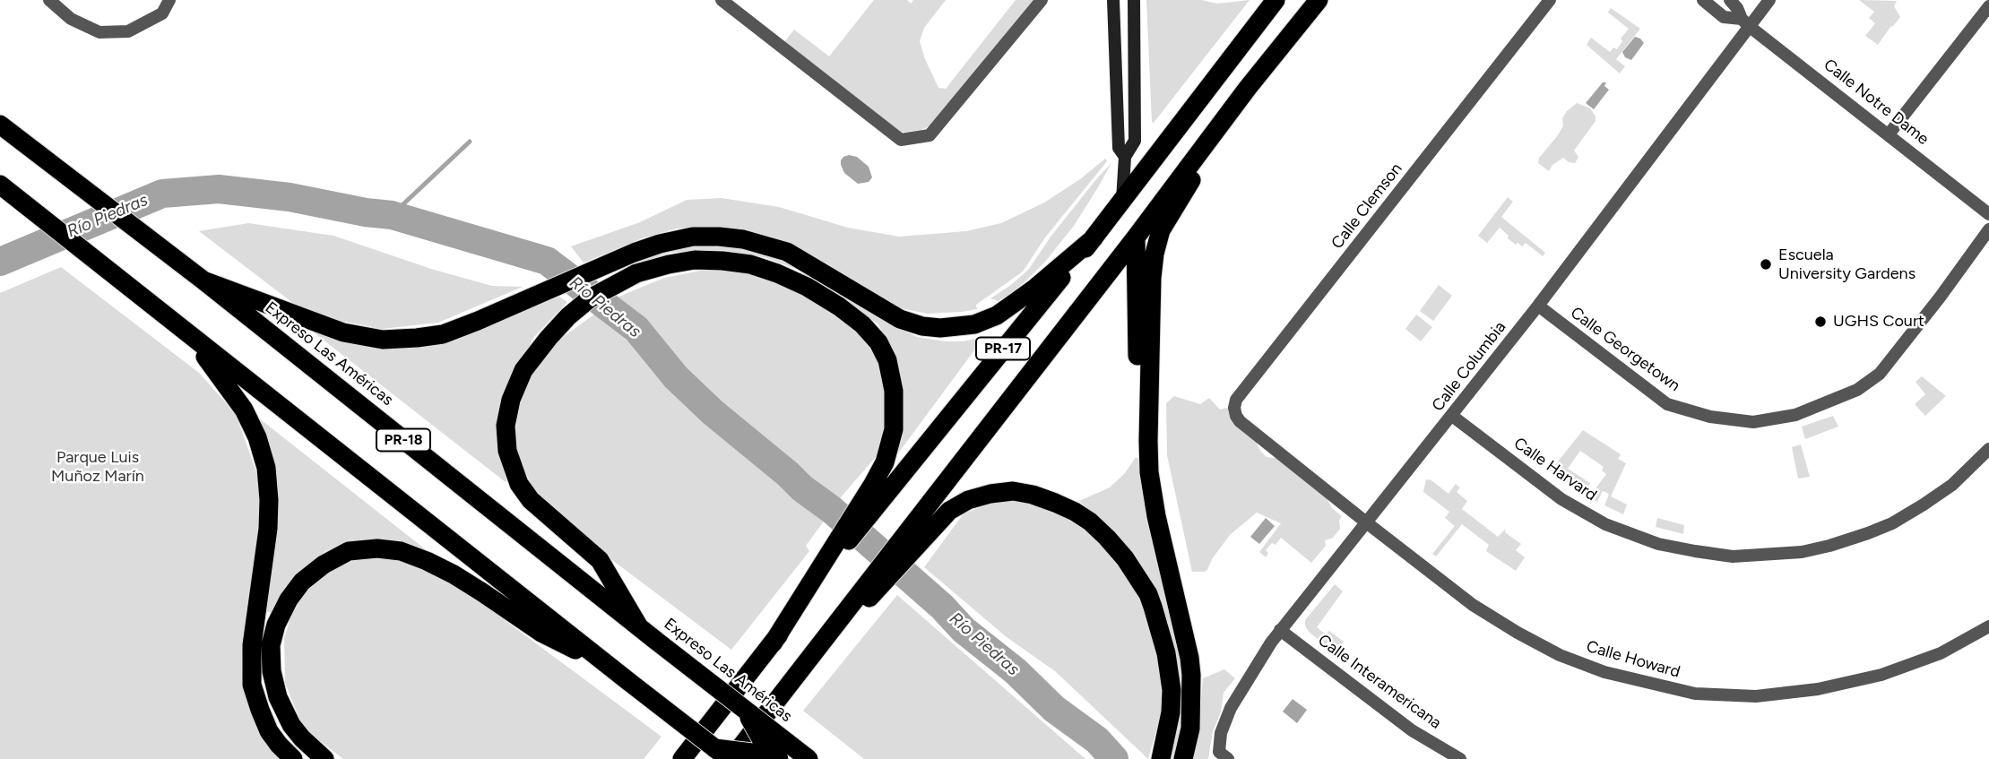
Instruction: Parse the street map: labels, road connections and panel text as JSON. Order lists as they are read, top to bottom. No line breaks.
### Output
{"streets":{"highway":["PR-17","Expreso Las Américas","PR-18"],"street":["Calle Notre Dame","Calle Clemson","Calle Georgetown","Calle Columbia","Calle Harvard","Calle Howard","Calle Interamericana"]},"crossings":[["Calle Notre Dame","Calle Columbia"],["Calle Clemson","Calle Howard"],["Calle Georgetown","Calle Columbia"],["Calle Columbia","Calle Harvard"],["Calle Columbia","Calle Howard"],["Calle Columbia","Calle Interamericana"]],"water":["Río Piedras"],"parks":["Parque Luis Muñoz Marín"],"places":["Escuela University Gardens","UGHS Court"]}
